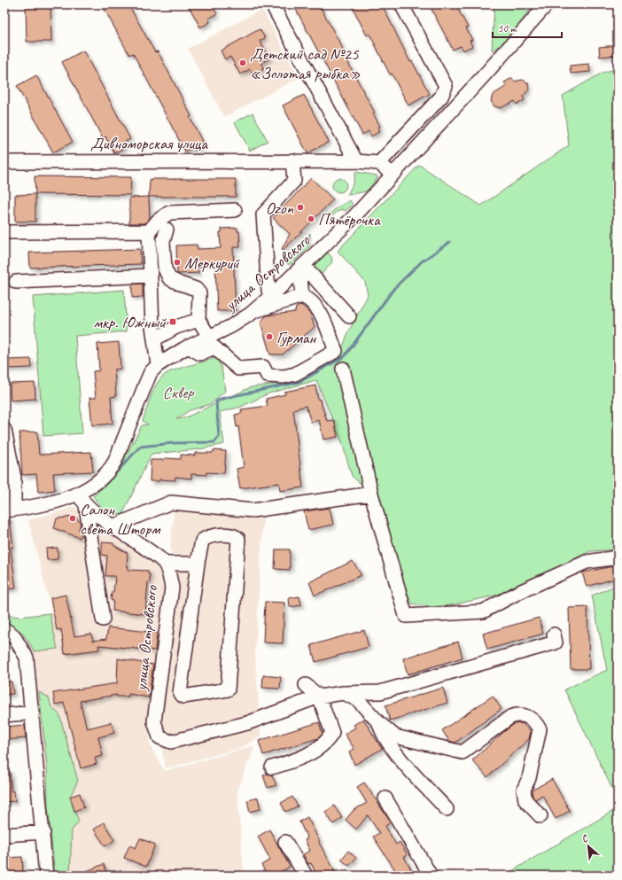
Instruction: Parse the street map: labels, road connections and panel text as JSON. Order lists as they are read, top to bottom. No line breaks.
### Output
{"streets":{"street":["Дивноморская улица","улица Островского"]},"parks":["Сквер"],"places":{"other":["Детский сад №25 «Золотая рыбка»","Ozon","Пятёрочка","Меркурий","Гурман","Салон света Шторм"],"transit":["мкр. Южный"]},"scale_bar":"50 m","north":"top left"}
